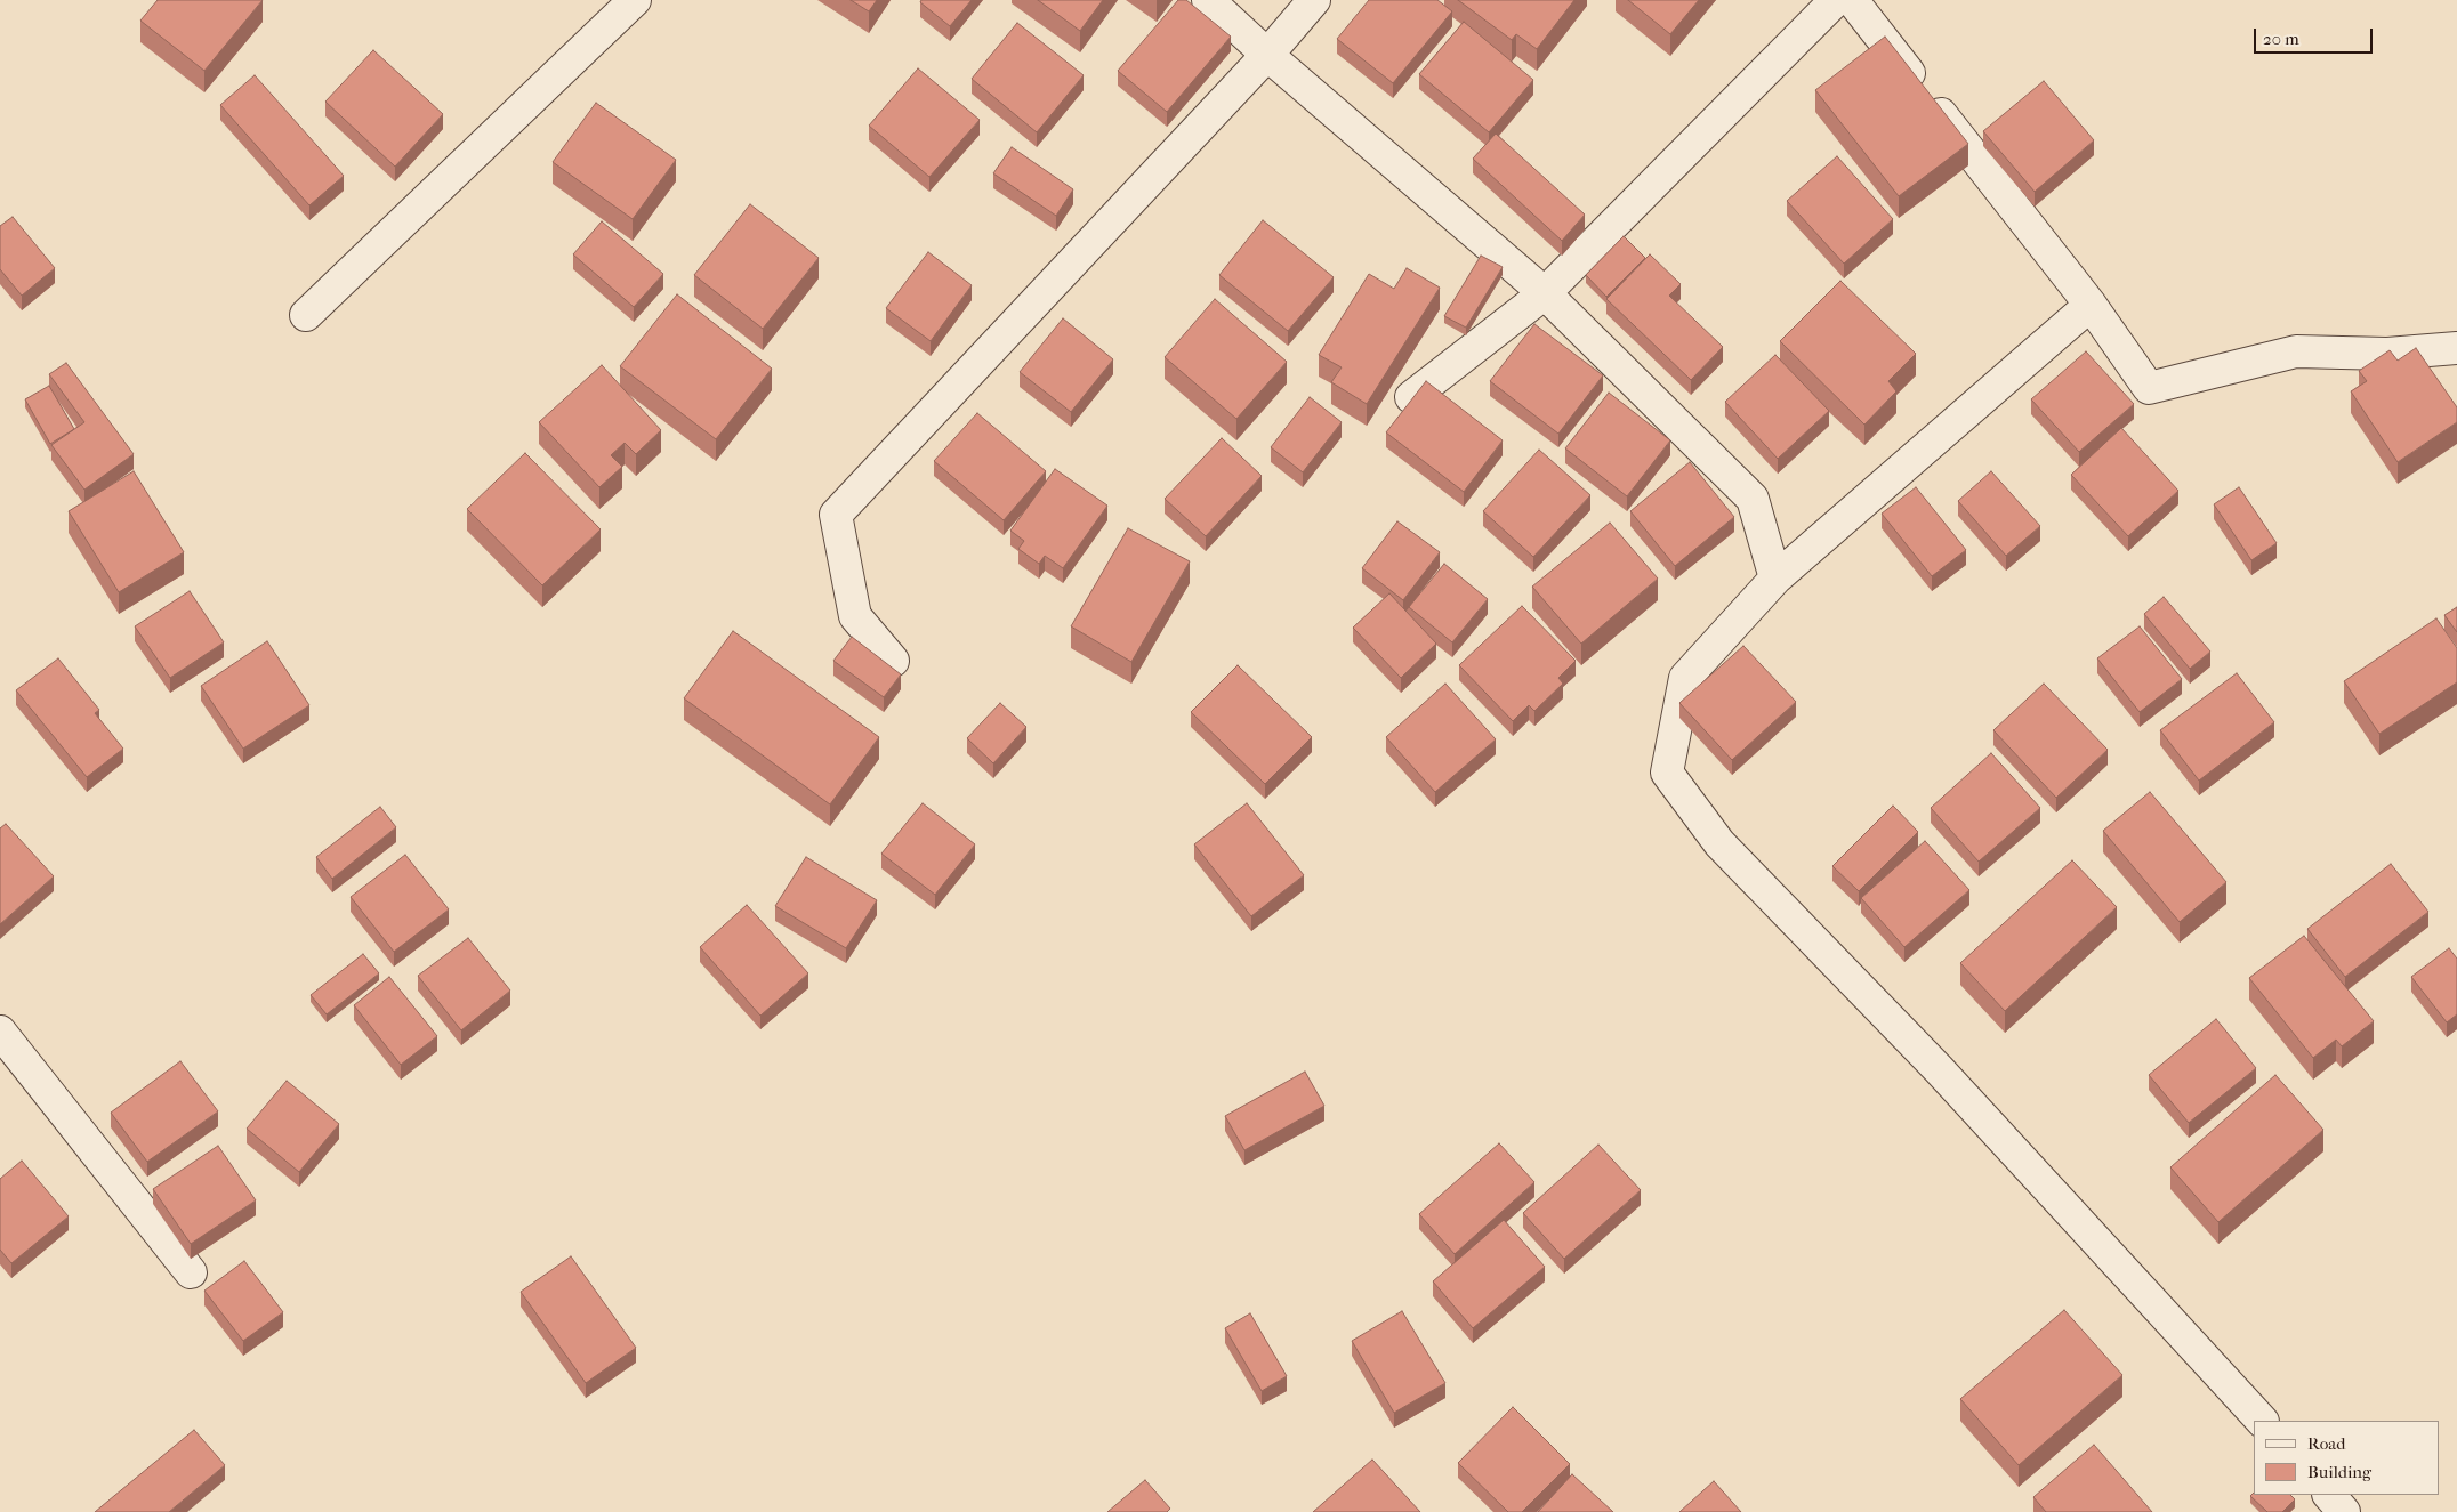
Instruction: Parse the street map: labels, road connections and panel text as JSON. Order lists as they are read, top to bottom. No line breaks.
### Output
{"legend":["Road","Building"],"scale_bar":"20 m"}
